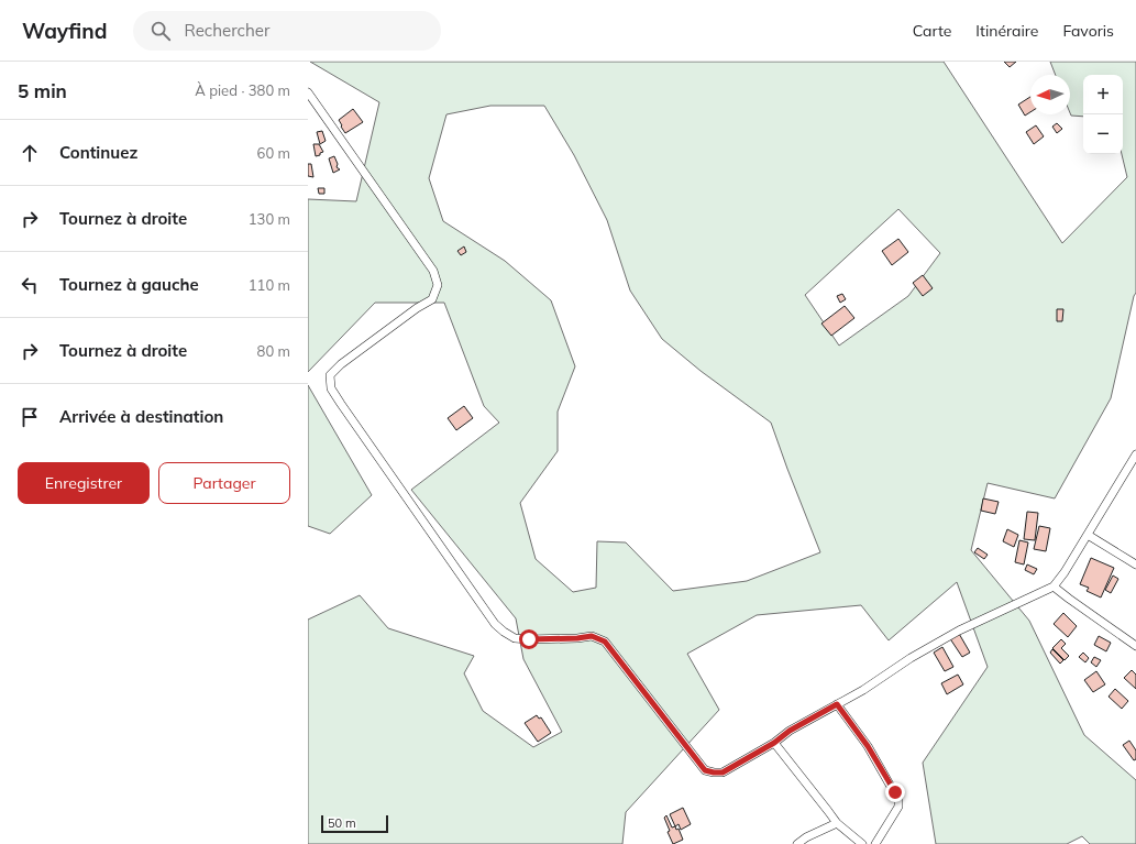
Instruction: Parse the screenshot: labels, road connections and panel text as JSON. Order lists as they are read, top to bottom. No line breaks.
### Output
{"scale_bar":"50 m","north":"left","page":{"header":"Wayfind","search":"Rechercher","nav":["Carte","Itinéraire","Favoris"],"heading":["5 min","À pied · 380 m"],"map_buttons":["+","−"],"list":[["Continuez","60 m"],["Tournez à droite","130 m"],["Tournez à gauche","110 m"],["Tournez à droite","80 m"],"Arrivée à destination"],"buttons":["Enregistrer","Partager"],"scale":"50 m"}}
